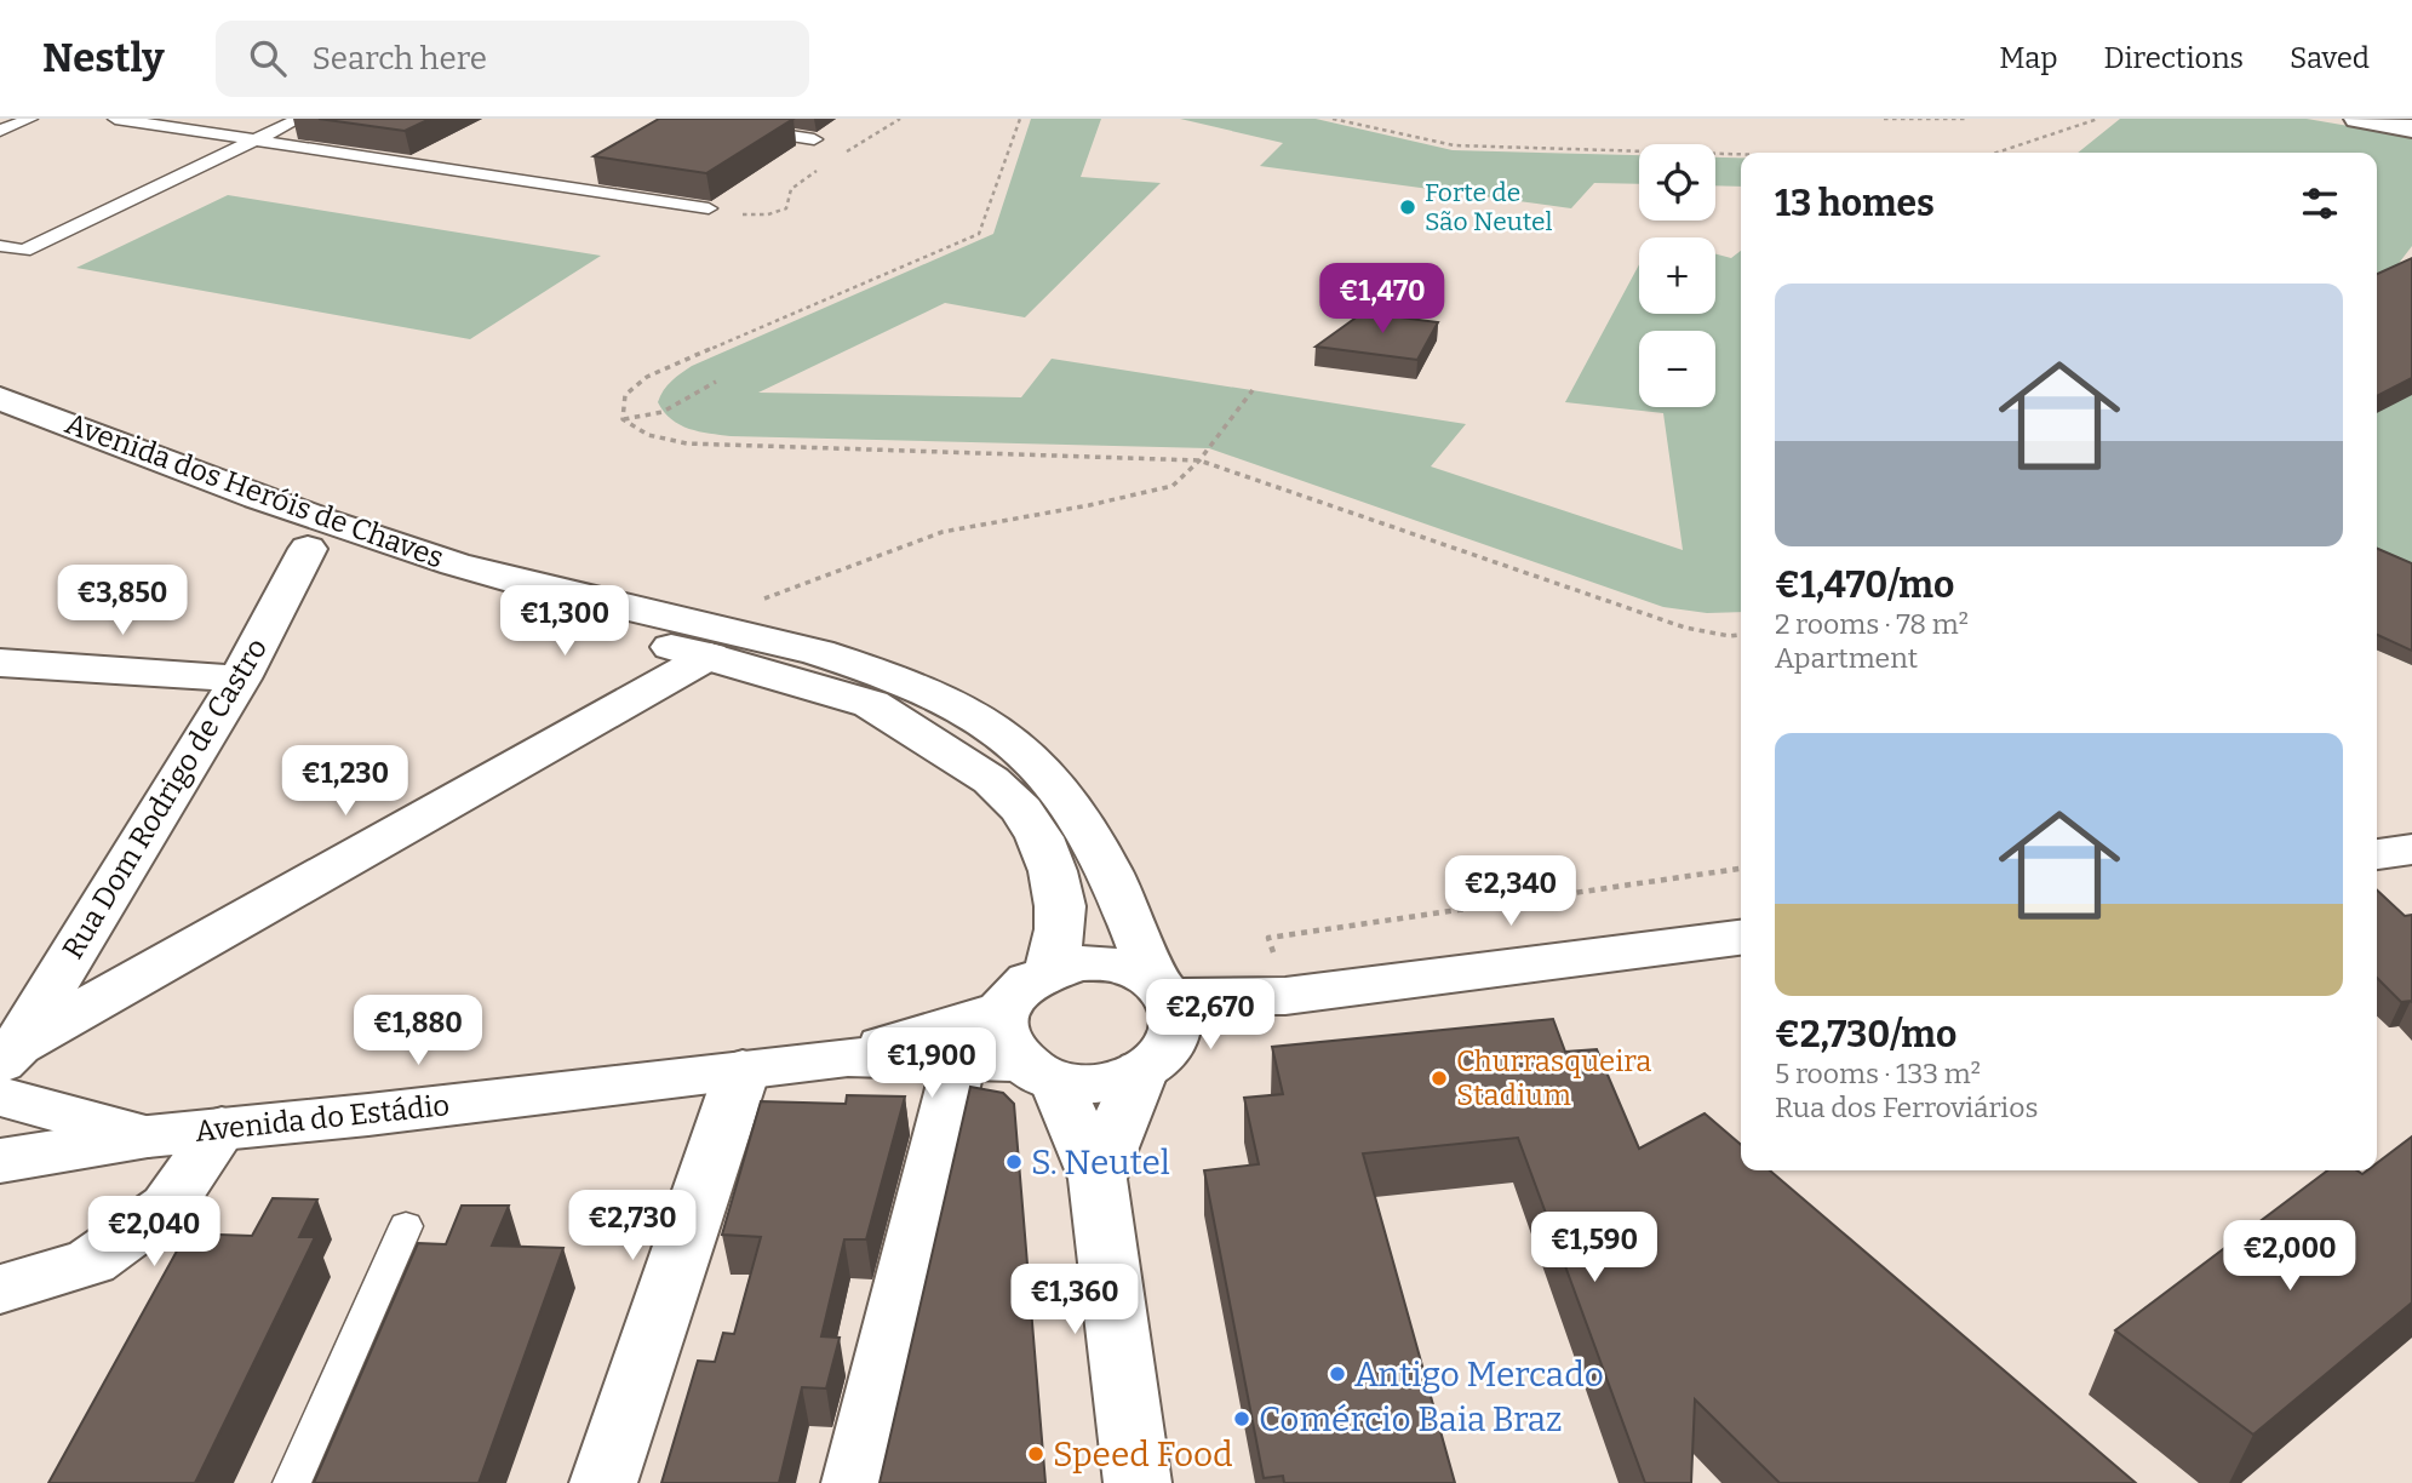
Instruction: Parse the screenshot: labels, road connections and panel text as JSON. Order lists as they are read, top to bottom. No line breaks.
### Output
{"streets":{"street":["Avenida dos Heróis de Chaves","Rua Dom Rodrigo de Castro","Avenida do Estádio"]},"crossings":[["Avenida dos Heróis de Chaves","Rua Dom Rodrigo de Castro"],["Avenida dos Heróis de Chaves","Avenida do Estádio"]],"places":["Forte de São Neutel","Churrasqueira Stadium","S. Neutel","Antigo Mercado","Comércio Baia Braz","Speed Food"],"page":{"header":"Nestly","search":"Search here","nav":["Map","Directions","Saved"],"map_buttons":["+","−"],"heading":"13 homes","list":[{"name":"€1,470/mo","note":"2 rooms · 78 m² · Apartment"},{"name":"€2,730/mo","note":"5 rooms · 133 m² · Rua dos Ferroviários"}],"price":["€1,470","€3,850","€1,300","€1,230","€2,340","€2,670","€1,880","€1,900","€2,730","€2,040","€1,590","€2,000","€1,360"]}}
